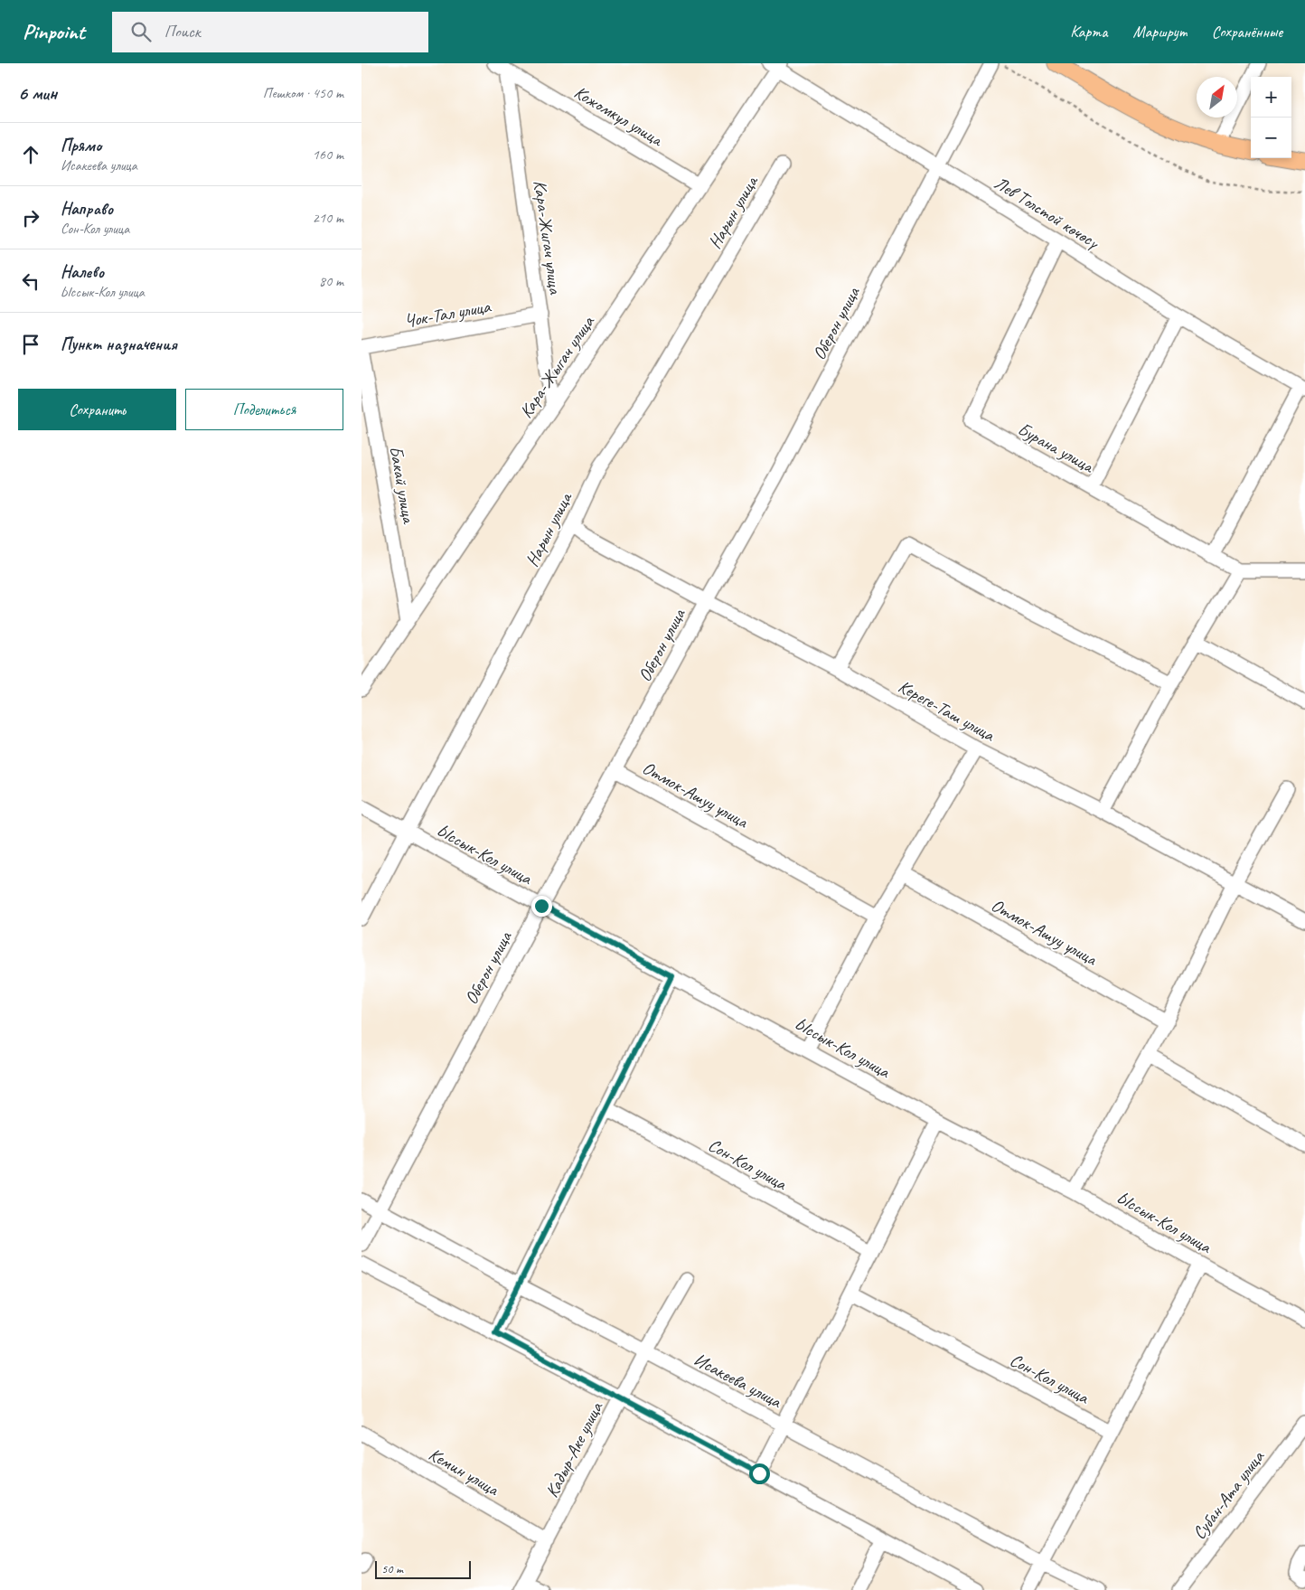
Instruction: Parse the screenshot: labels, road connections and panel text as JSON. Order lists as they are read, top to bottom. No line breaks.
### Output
{"streets":{"street":["Кожомкул улица","Нарын улица","Лев Толстой көчөсү","Кара-Жигач улица","Чок-Тал улица","Оберон улица","Кара-Жыгач улица","Бурана улица","Бакай улица","Кереге-Таш улица","Отмок-Ашуу улица","Ыссык-Кол улица","Сон-Кол улица","Исакеева улица","Кадыр-Аке улица","Кемин улица","Субан-Ата улица"]},"crossings":[["Кожомкул улица","Кара-Жигач улица"],["Кожомкул улица","Кара-Жыгач улица"],["Нарын улица","Кереге-Таш улица"],["Нарын улица","Ыссык-Кол улица"],["Лев Толстой көчөсү","Оберон улица"],["Лев Толстой көчөсү","Кара-Жыгач улица"],["Лев Толстой көчөсү","Бурана улица"],["Кара-Жигач улица","Чок-Тал улица"],["Кара-Жигач улица","Кара-Жыгач улица"],["Оберон улица","Кереге-Таш улица"],["Оберон улица","Отмок-Ашуу улица"],["Оберон улица","Ыссык-Кол улица"],["Оберон улица","Исакеева улица"],["Кара-Жыгач улица","Бакай улица"],["Исакеева улица","Кадыр-Аке улица"],["Кадыр-Аке улица","Кемин улица"]],"scale_bar":"50 m","north":"top right","page":{"header":"Pinpoint","search":"Поиск","nav":["Карта","Маршрут","Сохранённые"],"heading":["6 мин","Пешком · 450 m"],"map_buttons":["+","−"],"list":[["Прямо","Исакеева улица","160 m"],["Направо","Сон-Кол улица","210 m"],["Налево","Ыссык-Кол улица","80 m"],"Пункт назначения"],"buttons":["Сохранить","Поделиться"],"scale":"50 m"}}
